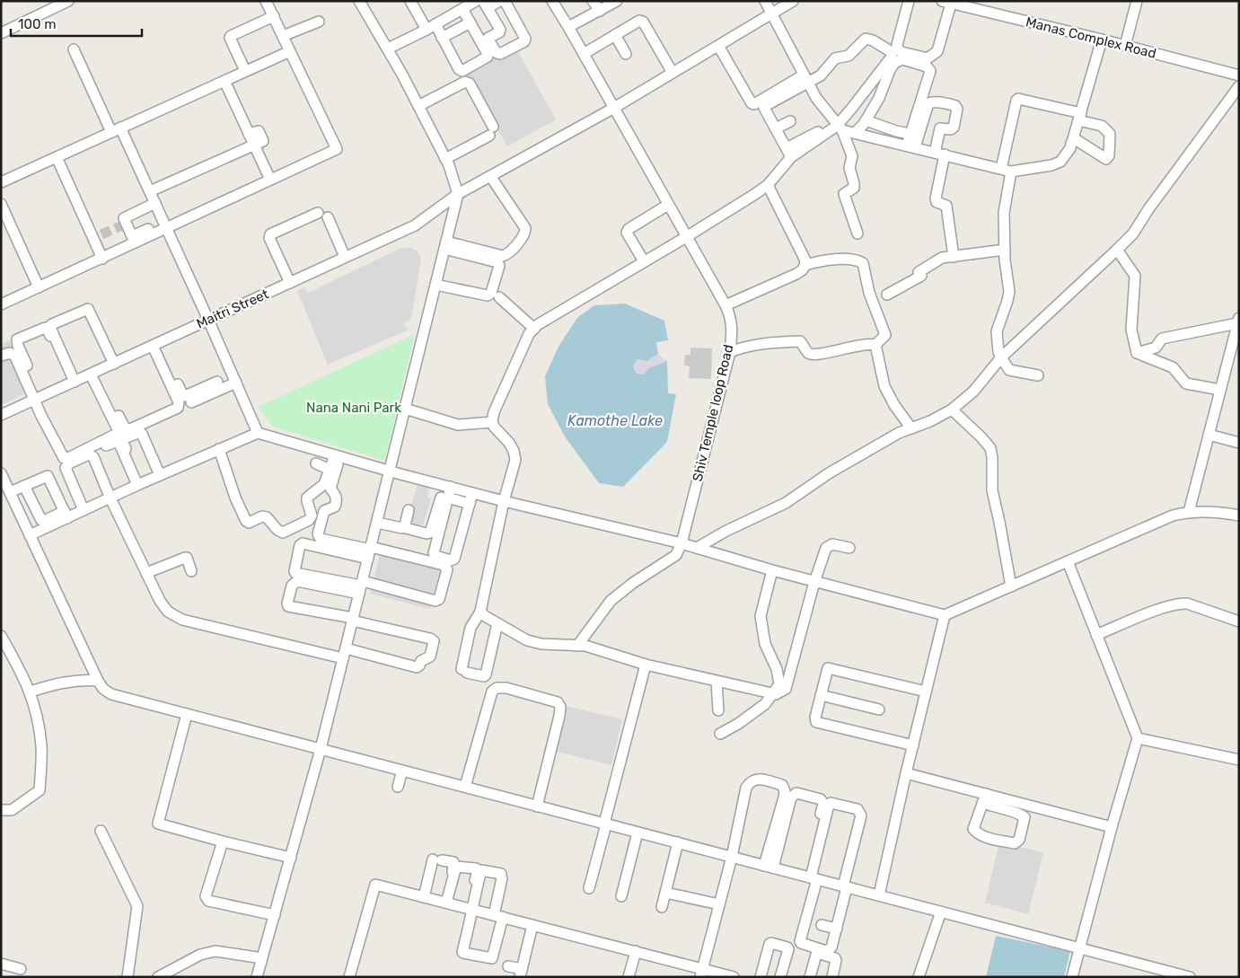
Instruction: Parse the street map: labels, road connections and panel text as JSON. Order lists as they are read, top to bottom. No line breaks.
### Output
{"streets":{"street":["Manas Complex Road","Maitri Street","Shiv Temple loop Road"]},"crossings":[["Maitri Street","Shiv Temple loop Road"]],"water":["Kamothe Lake"],"parks":["Nana Nani Park"],"scale_bar":"100 m"}
